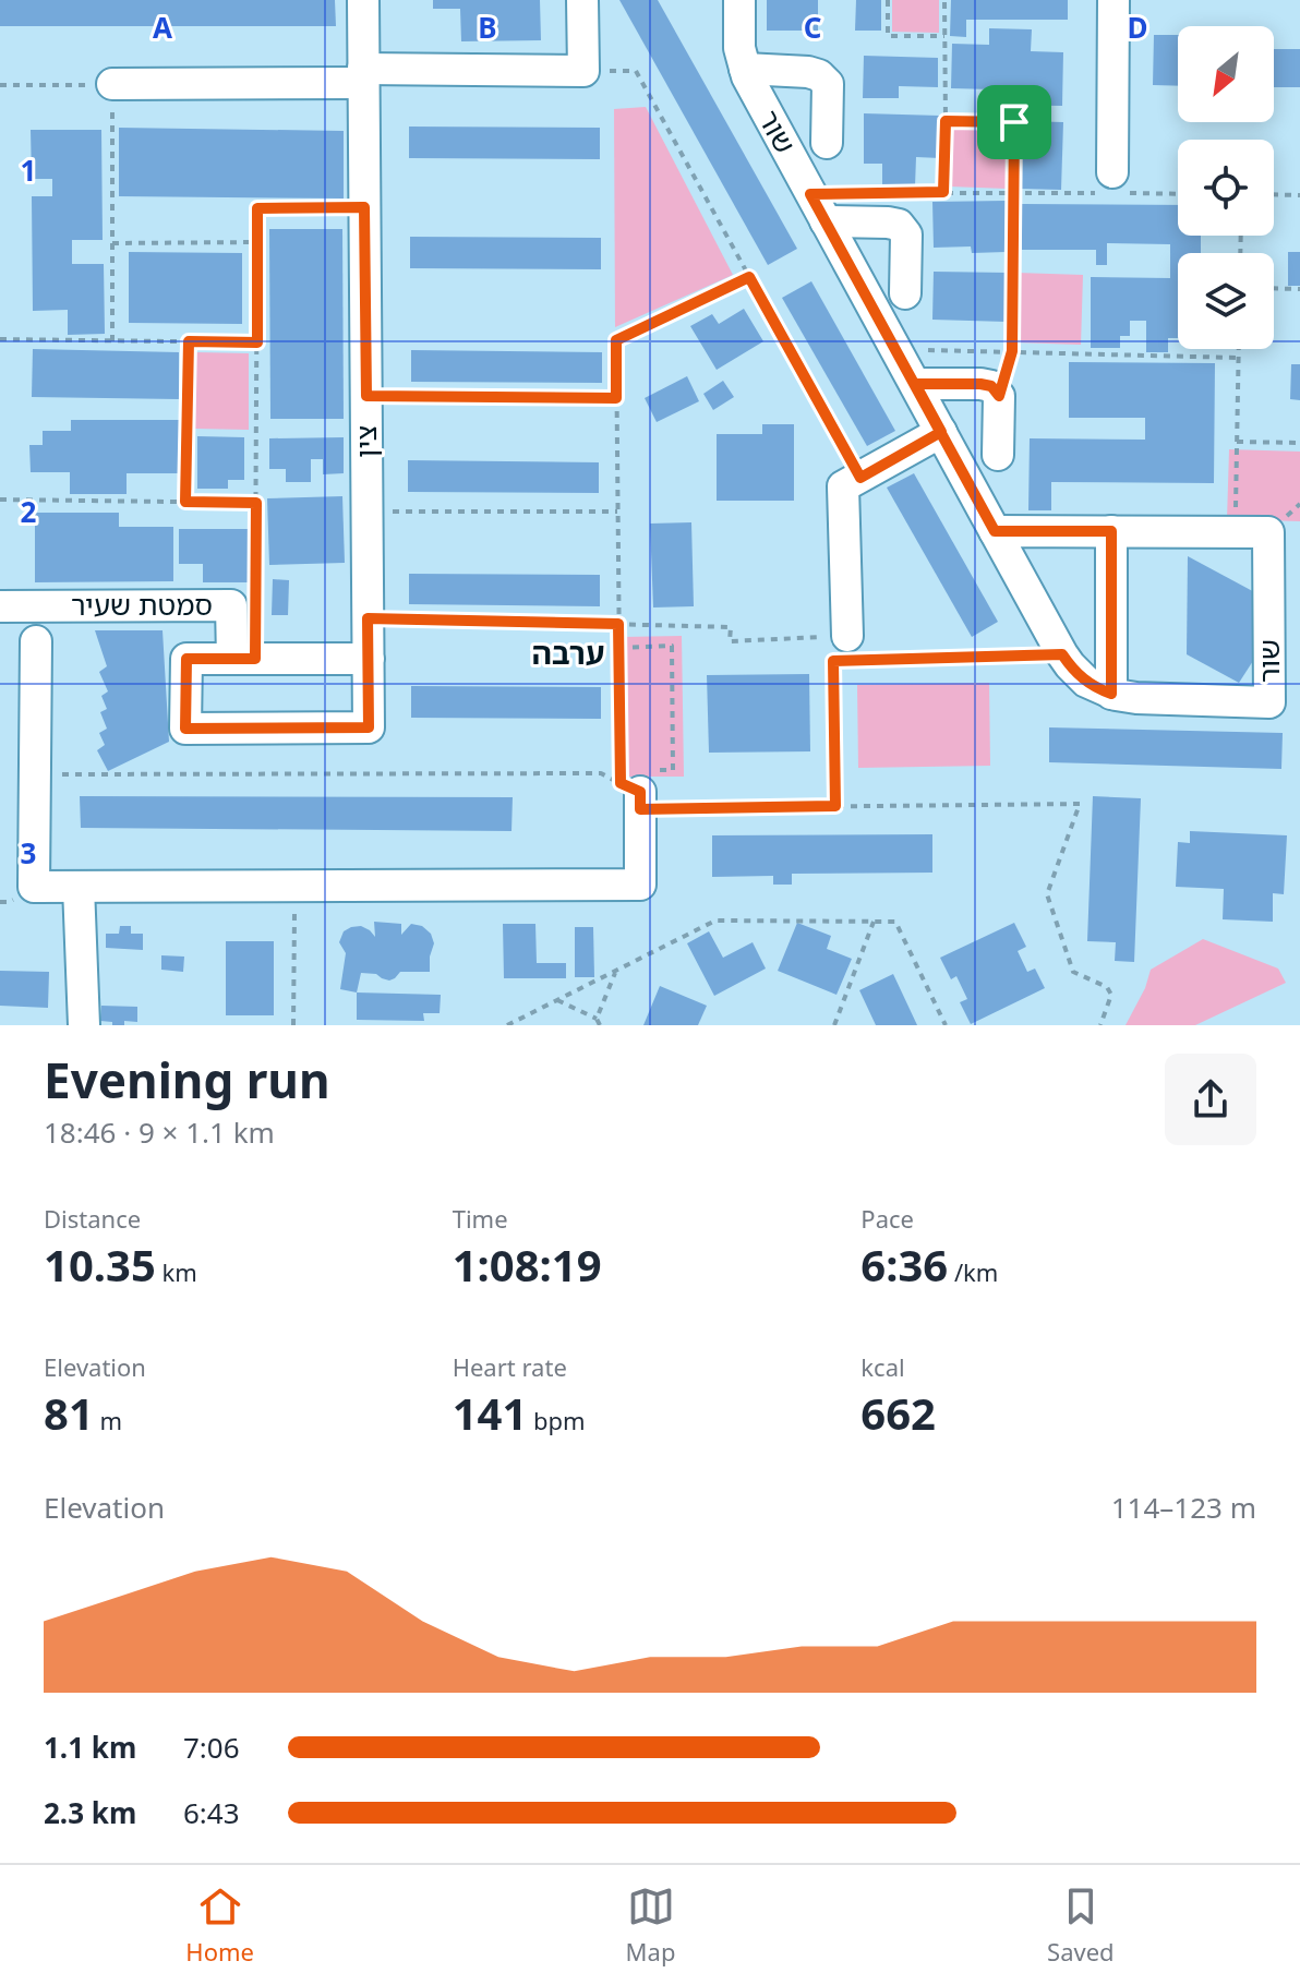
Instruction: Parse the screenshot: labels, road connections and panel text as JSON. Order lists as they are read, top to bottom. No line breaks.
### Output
{"streets":{"street":["שור","צין","סמטת שעיר"]},"crossings":[["צין","סמטת שעיר"]],"districts":["ערבה"],"north":"bottom left","page":{"heading":["Evening run","18:46 · 9 × 1.1 km"],"stats":[["Distance","10.35 km"],["Time","1:08:19"],["Pace","6:36 /km"],["Elevation","81 m"],["Heart rate","141 bpm"],["kcal","662"]],"chart":["Elevation","114–123 m"],"list":[{"name":"1.1 km","note":"7:06"},{"name":"2.3 km","note":"6:43"}],"tabs":["Home","Map","Saved"]},"grid":{"columns":["A","B","C","D"],"rows":["1","2","3"]}}
